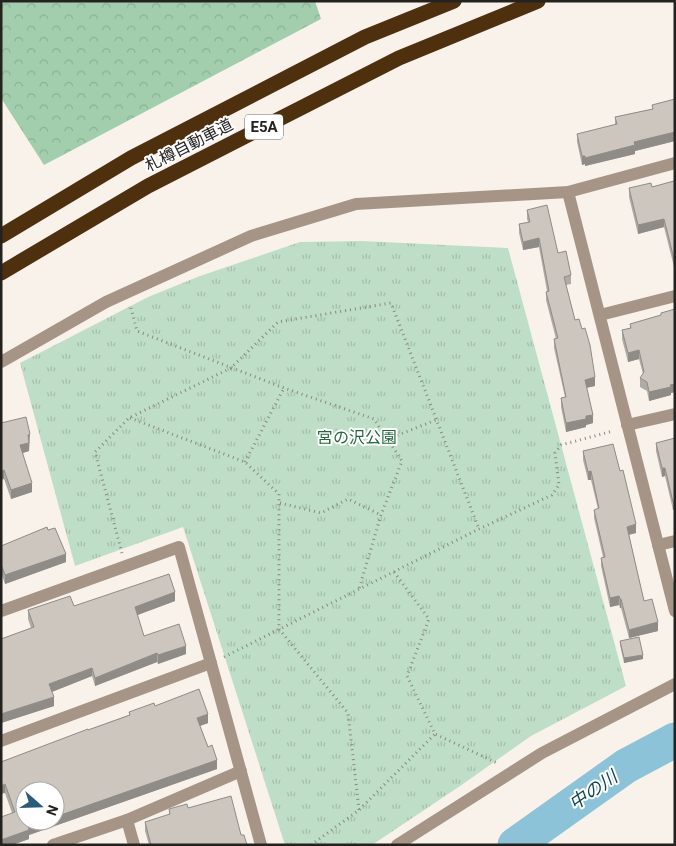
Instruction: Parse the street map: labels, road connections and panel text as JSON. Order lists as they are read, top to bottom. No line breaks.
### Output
{"streets":{"highway":["E5A","札樽自動車道"]},"water":["中の川"],"parks":["宮の沢公園"],"north":"right"}
